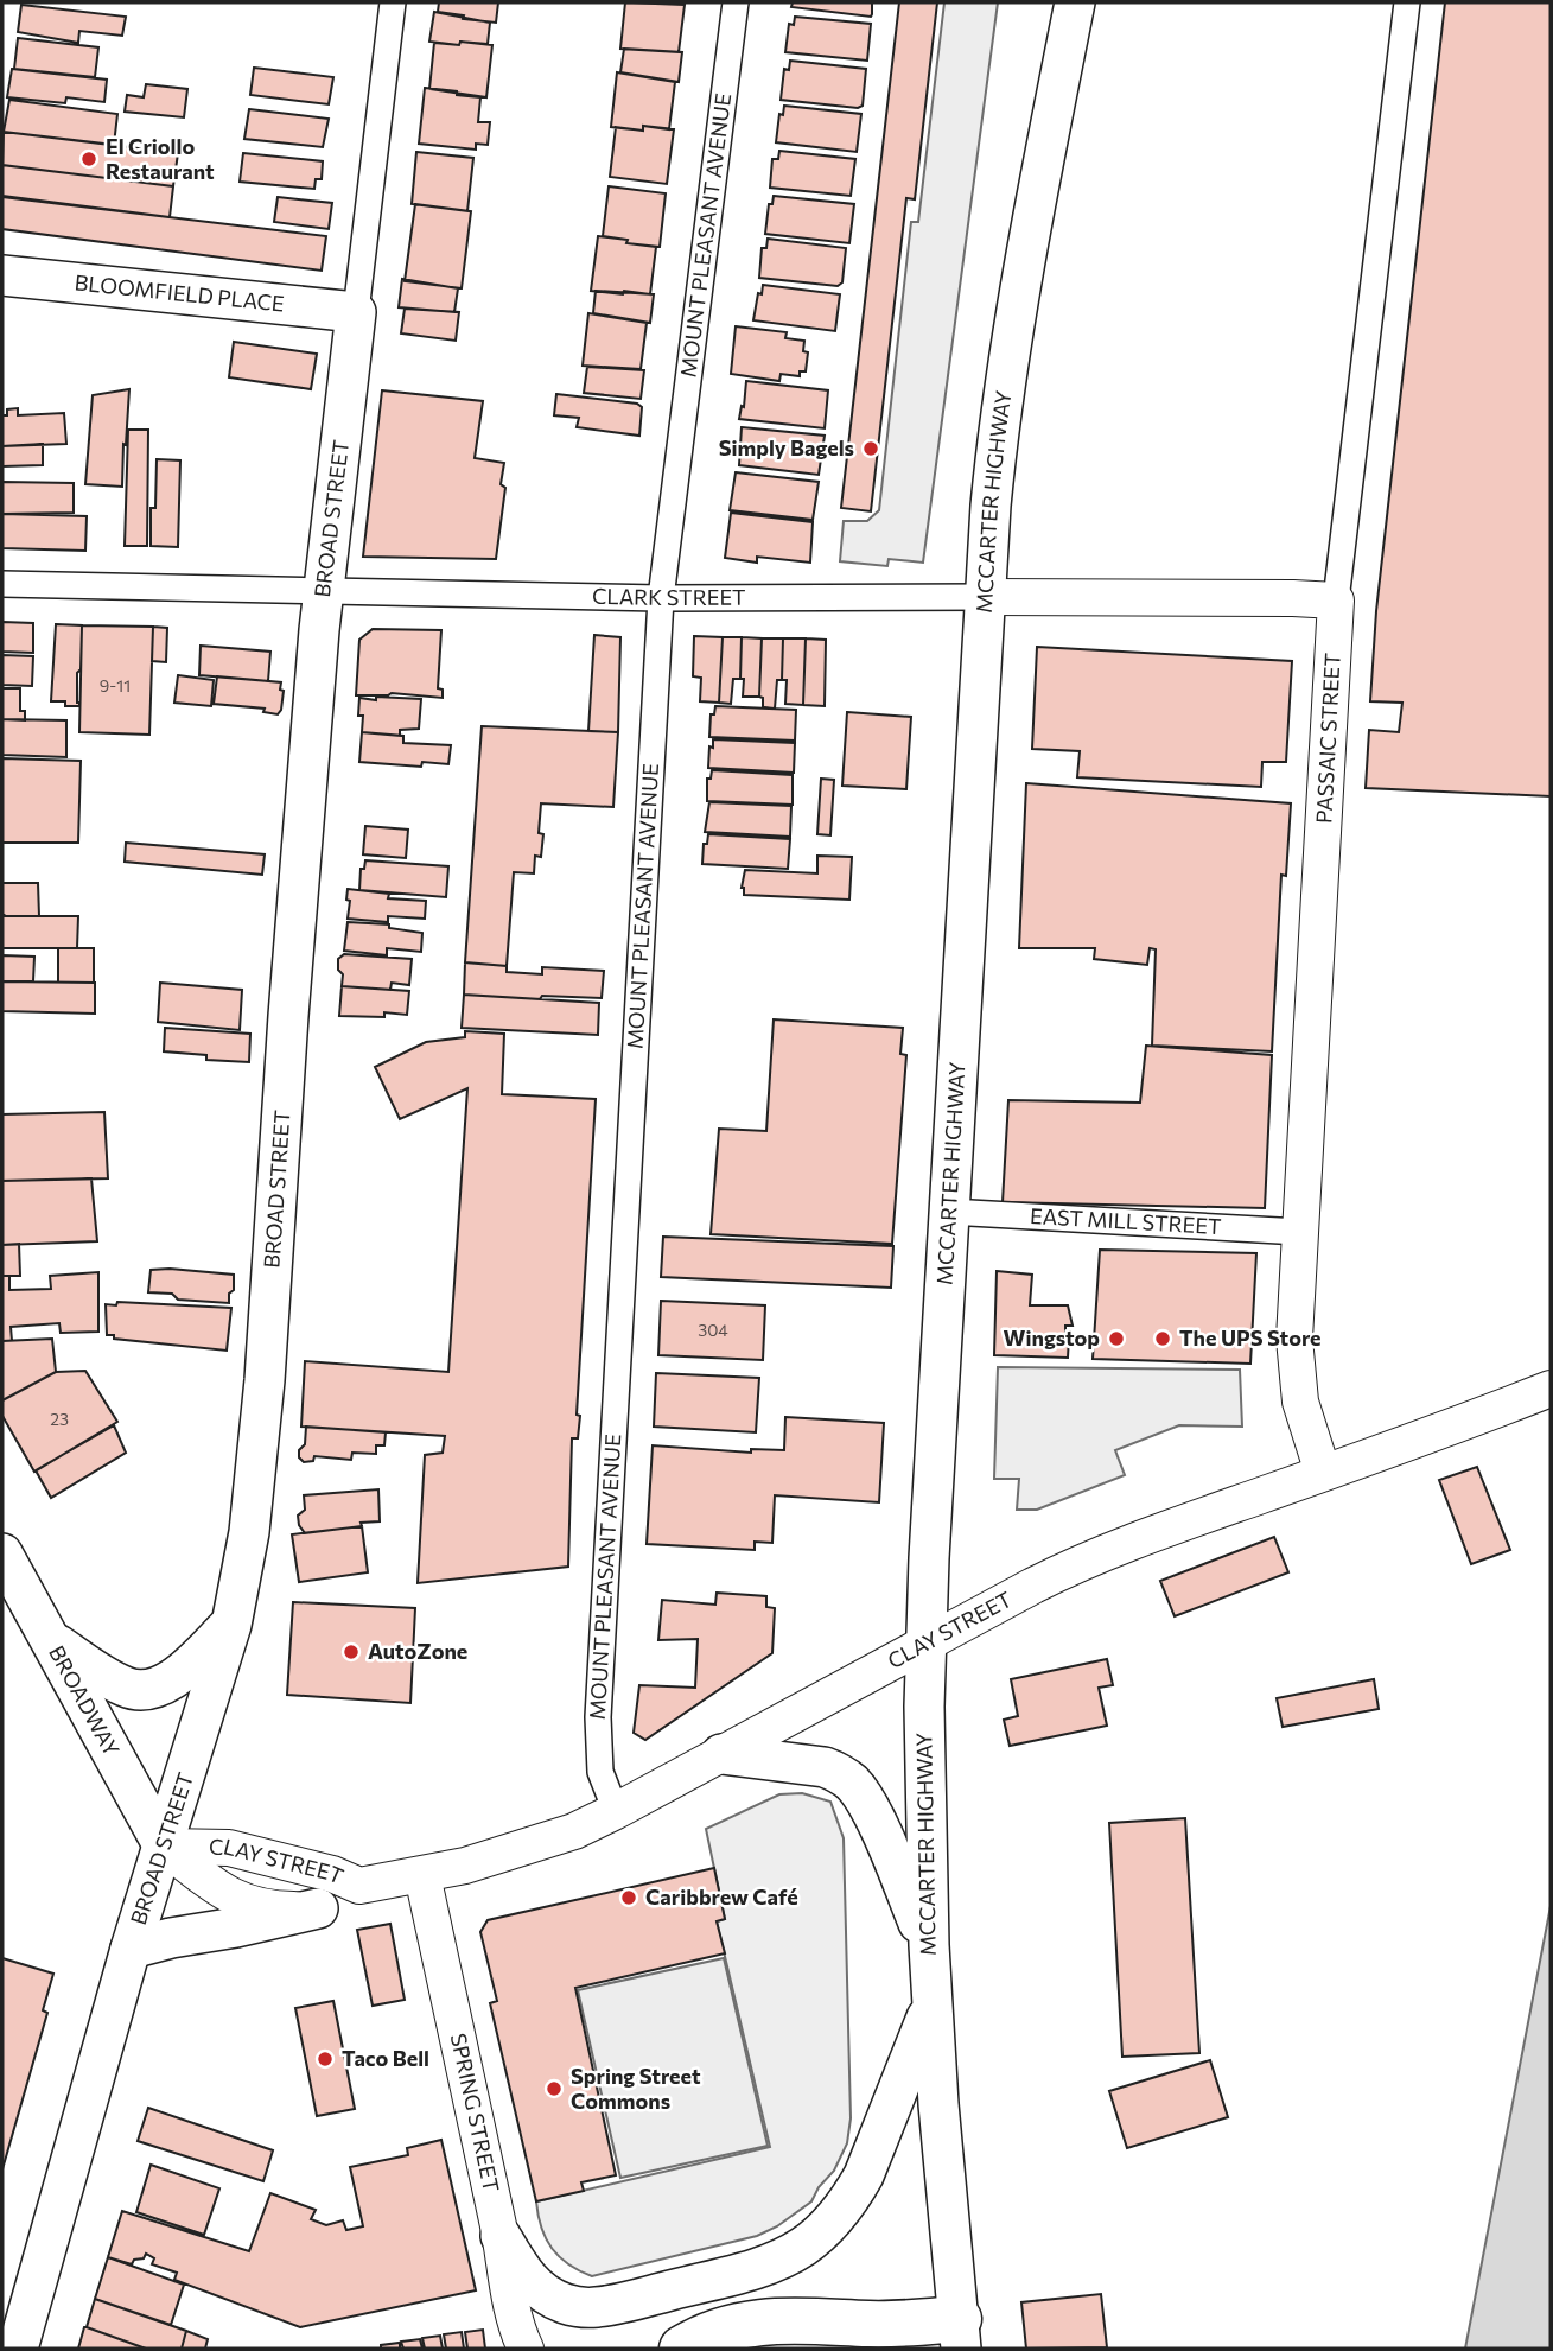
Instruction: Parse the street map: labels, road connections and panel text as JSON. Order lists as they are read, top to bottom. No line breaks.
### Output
{"streets":{"main road":["BLOOMFIELD PLACE","MCCARTER HIGHWAY","BROAD STREET","CLARK STREET","PASSAIC STREET","CLAY STREET","BROADWAY","SPRING STREET"],"street":["MOUNT PLEASANT AVENUE","EAST MILL STREET"]},"crossings":[["MOUNT PLEASANT AVENUE","CLARK STREET"],["MOUNT PLEASANT AVENUE","CLAY STREET"],["BLOOMFIELD PLACE","BROAD STREET"],["MCCARTER HIGHWAY","CLARK STREET"],["MCCARTER HIGHWAY","EAST MILL STREET"],["MCCARTER HIGHWAY","CLAY STREET"],["BROAD STREET","CLARK STREET"],["BROAD STREET","CLAY STREET"],["BROAD STREET","BROADWAY"],["CLARK STREET","PASSAIC STREET"],["PASSAIC STREET","EAST MILL STREET"],["PASSAIC STREET","CLAY STREET"],["CLAY STREET","BROADWAY"],["CLAY STREET","SPRING STREET"]],"places":["El Criollo Restaurant","Simply Bagels","Wingstop","The UPS Store","AutoZone","Caribbrew Café","Taco Bell","Spring Street Commons"],"house_numbers":["9-11","304","23"]}
